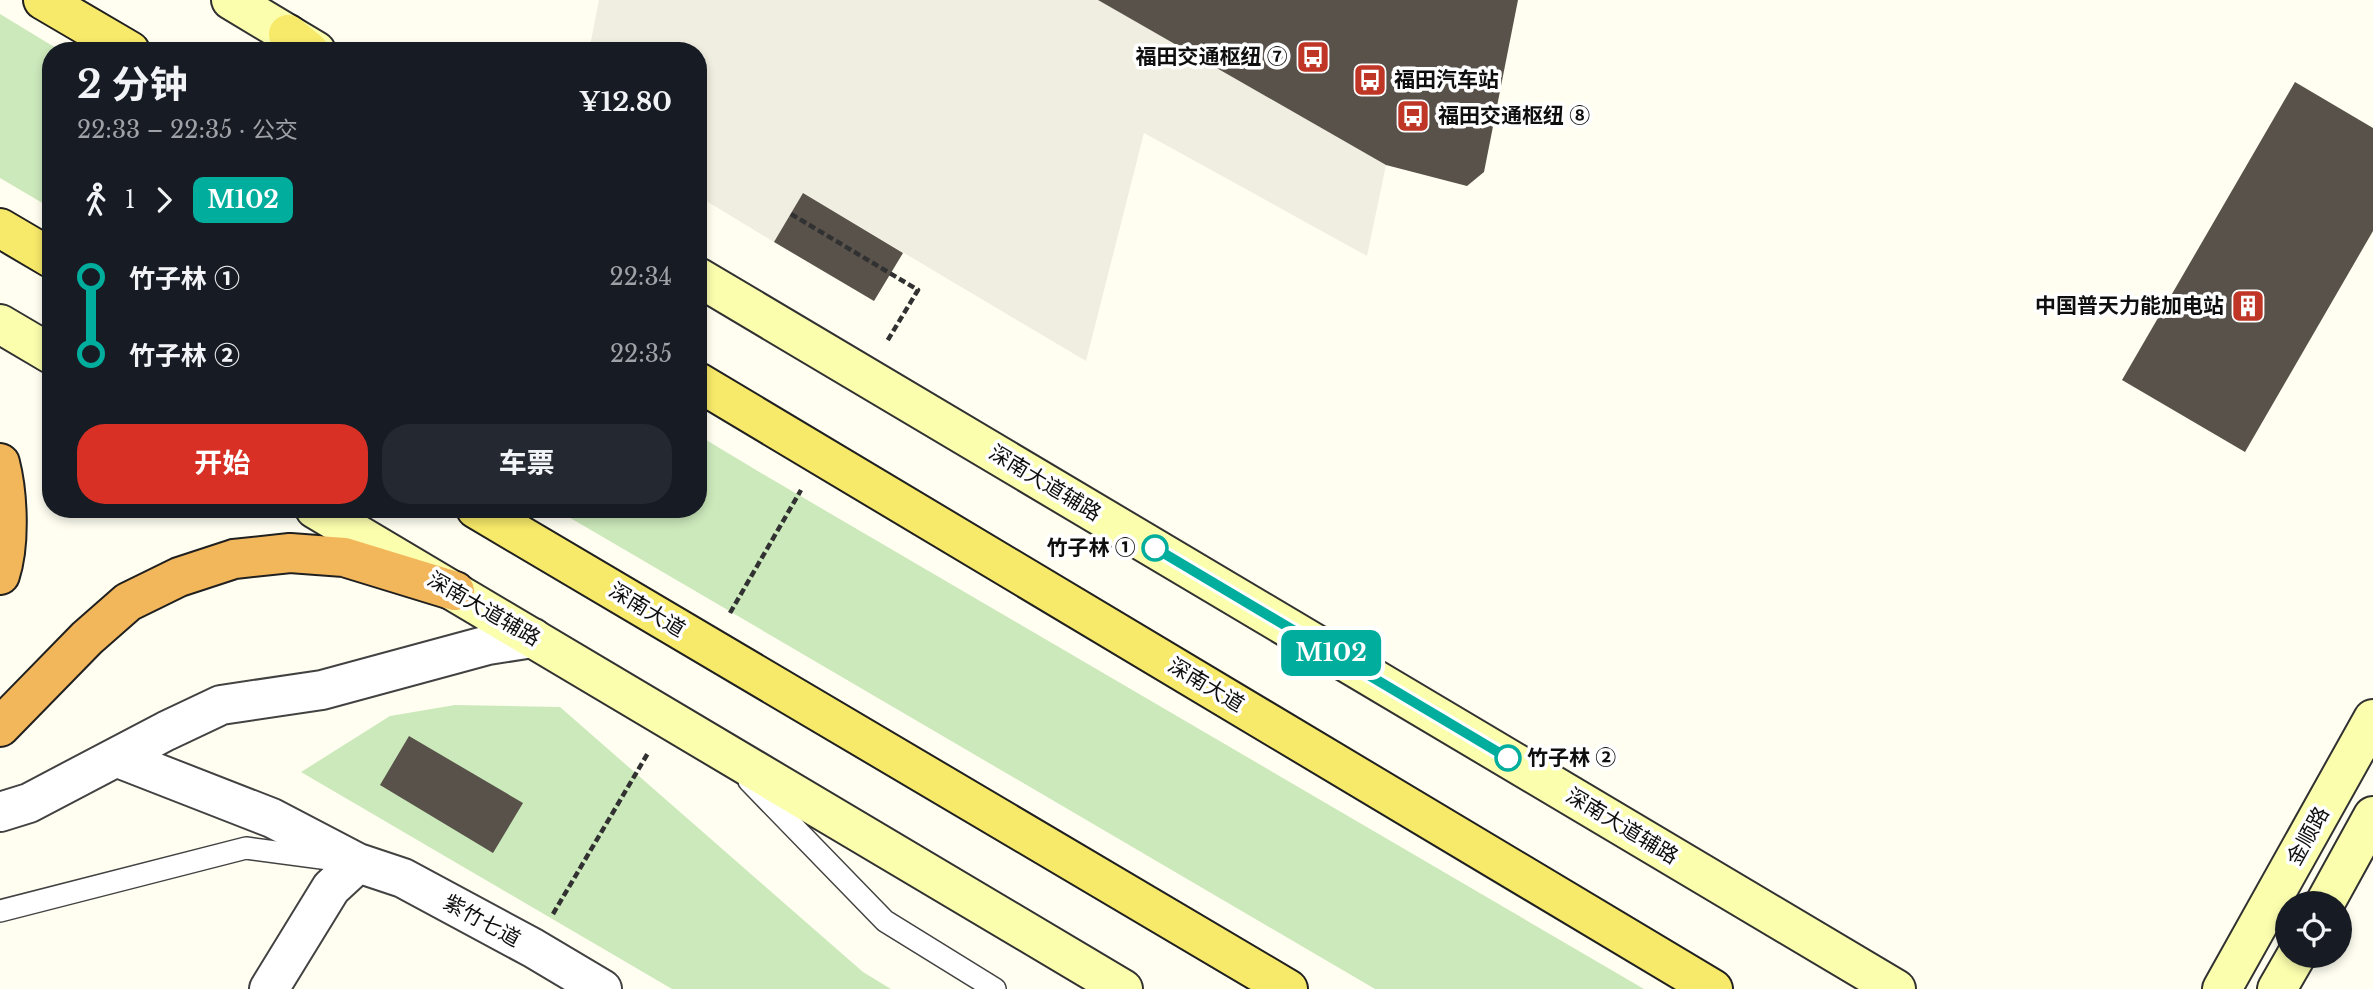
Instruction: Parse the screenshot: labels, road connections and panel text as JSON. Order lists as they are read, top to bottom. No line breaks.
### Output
{"streets":{"main road":["深南大道辅路","深南大道","金顺路"],"street":["紫竹七道"]},"places":{"bus stop":["福田交通枢纽 ⑦","福田汽车站","福田交通枢纽 ⑧"],"building":["中国普天力能加电站"],"other":["竹子林 ①","竹子林 ②"]},"lines":["bus line M102"],"page":{"on_map":"M102","heading":["2 分钟","22:33 – 22:35 · 公交","¥12.80"],"legs":["1","M102"],"list":[{"name":"竹子林 ①","value":"22:34"},{"name":"竹子林 ②","value":"22:35"}],"buttons":["开始","车票"]}}
